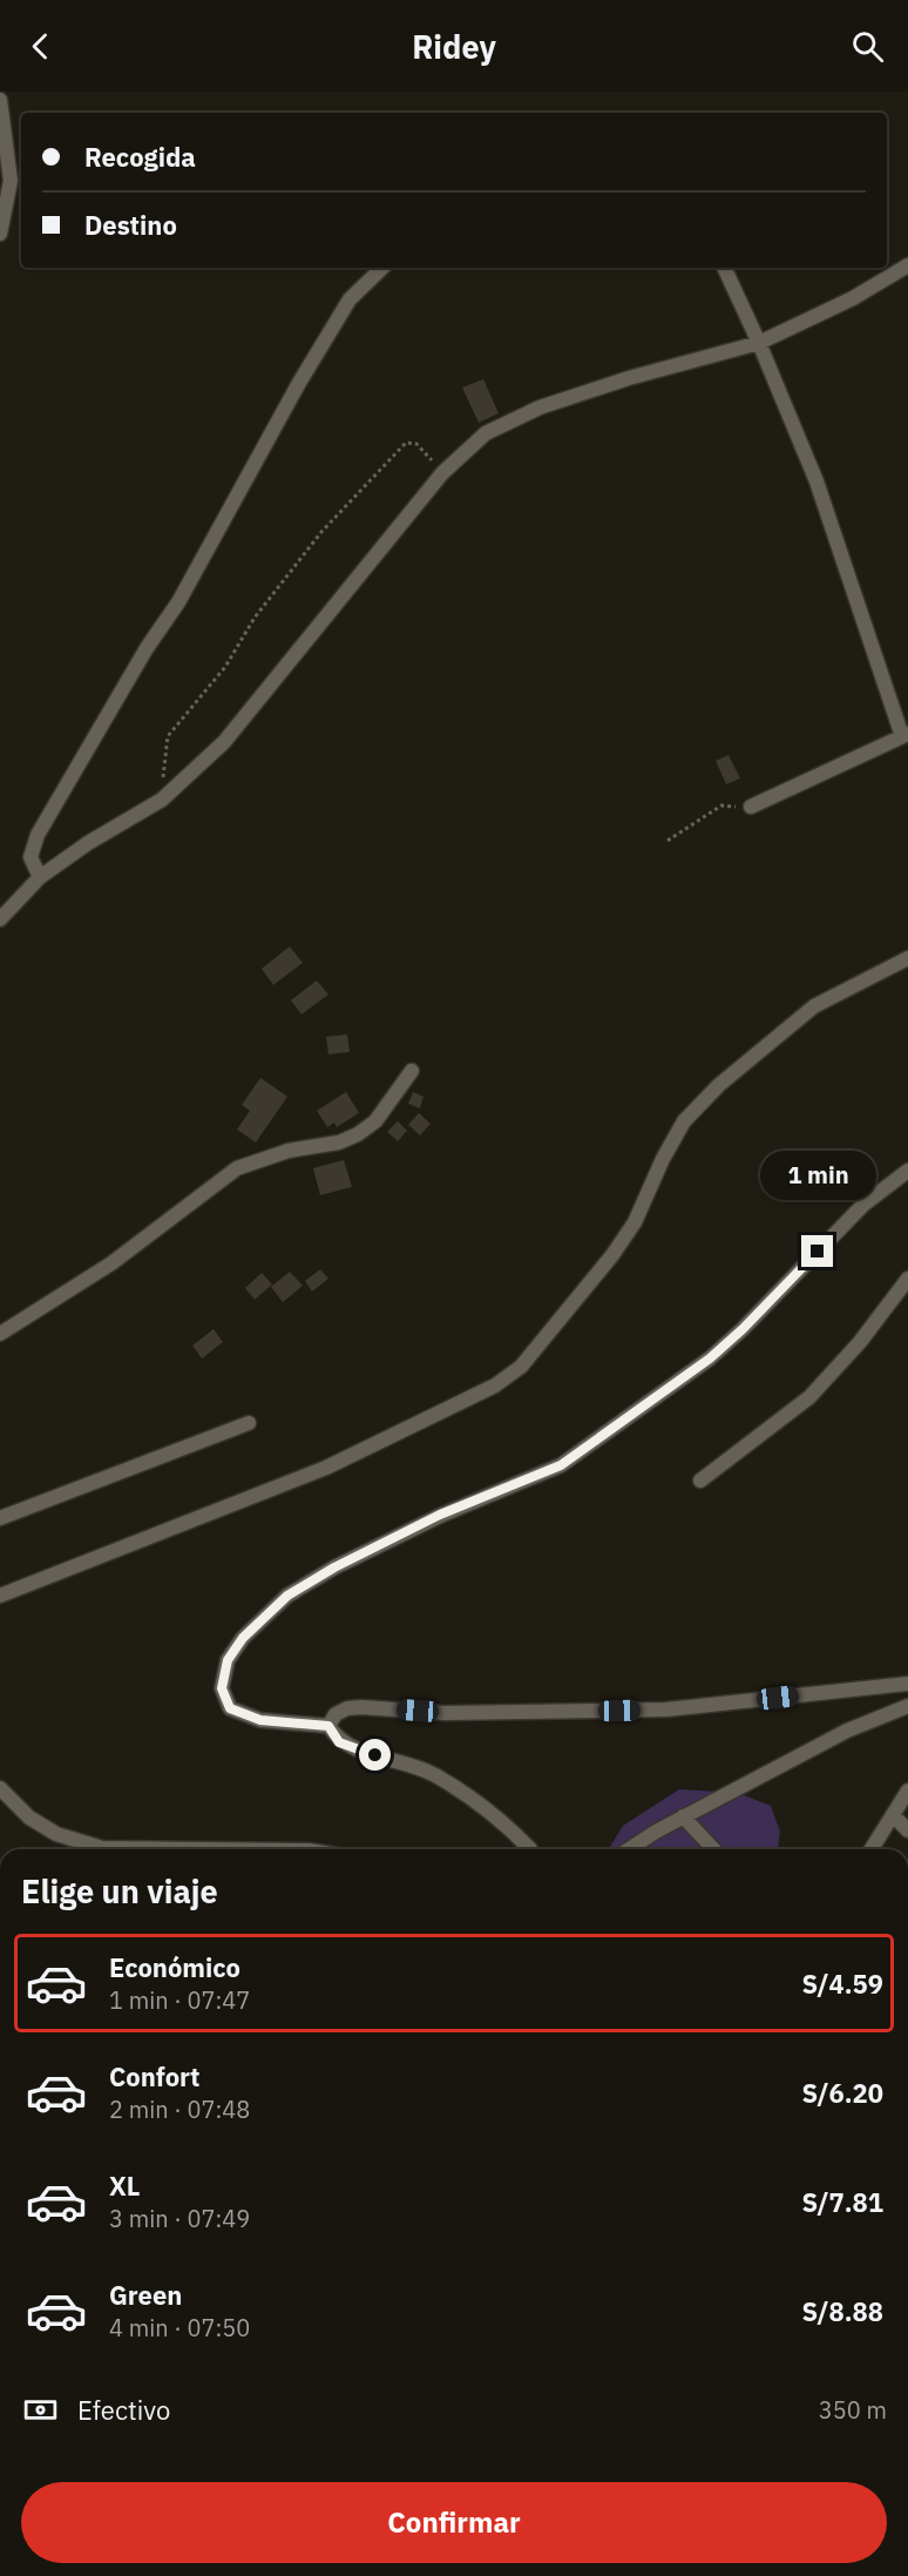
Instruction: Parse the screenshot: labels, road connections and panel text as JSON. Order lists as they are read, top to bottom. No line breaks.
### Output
{"page":{"header":"Ridey","banner":["Recogida","Destino"],"bubble":"1 min","heading":"Elige un viaje","list":[{"name":"Económico","note":"1 min · 07:47","value":"S/4.59"},{"name":"Confort","note":"2 min · 07:48","value":"S/6.20"},{"name":"XL","note":"3 min · 07:49","value":"S/7.81"},{"name":"Green","note":"4 min · 07:50","value":"S/8.88"}],"pay":["Efectivo","350 m"],"buttons":"Confirmar"}}
